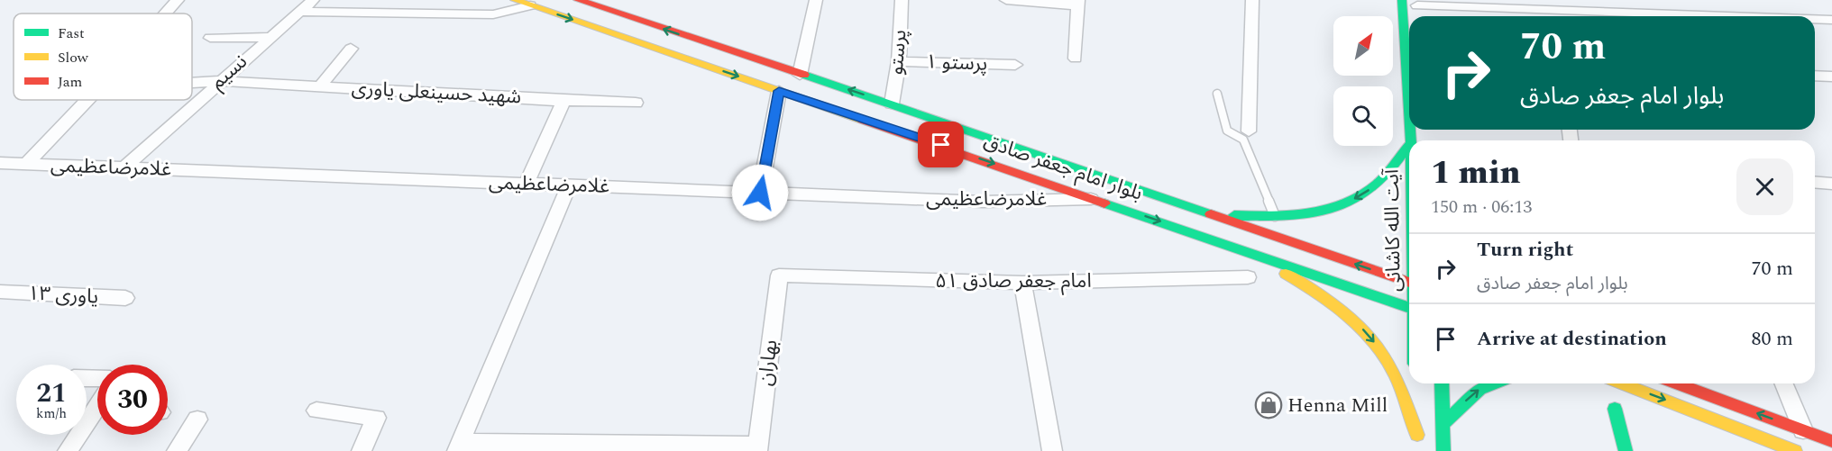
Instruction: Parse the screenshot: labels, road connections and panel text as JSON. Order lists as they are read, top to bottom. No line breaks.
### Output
{"streets":{"main road":["بلوار امام جعفر صادق","آیت الله کاشانی"],"street":["پرستو","پرستو ۱","نسیم","شهید حسینعلی یاوری","غلامرضاعظیمی","امام جعفر صادق ۵۱","یاوری ۱۳","بهاران"]},"crossings":[["پرستو","پرستو ۱"],["پرستو","بلوار امام جعفر صادق"],["نسیم","شهید حسینعلی یاوری"],["نسیم","غلامرضاعظیمی"],["غلامرضاعظیمی","بلوار امام جعفر صادق"],["امام جعفر صادق ۵۱","بهاران"]],"places":{"shop":["Henna Mill"]},"legend":["Fast","Slow","Jam"],"north":"top right","page":{"turn":["70 m","بلوار امام جعفر صادق"],"heading":["1 min","150 m · 06:13"],"list":[{"name":"Turn right","note":"بلوار امام جعفر صادق","value":"70 m"},{"name":"Arrive at destination","value":"80 m"}],"speed":"21 km/h","limit":"30"}}
